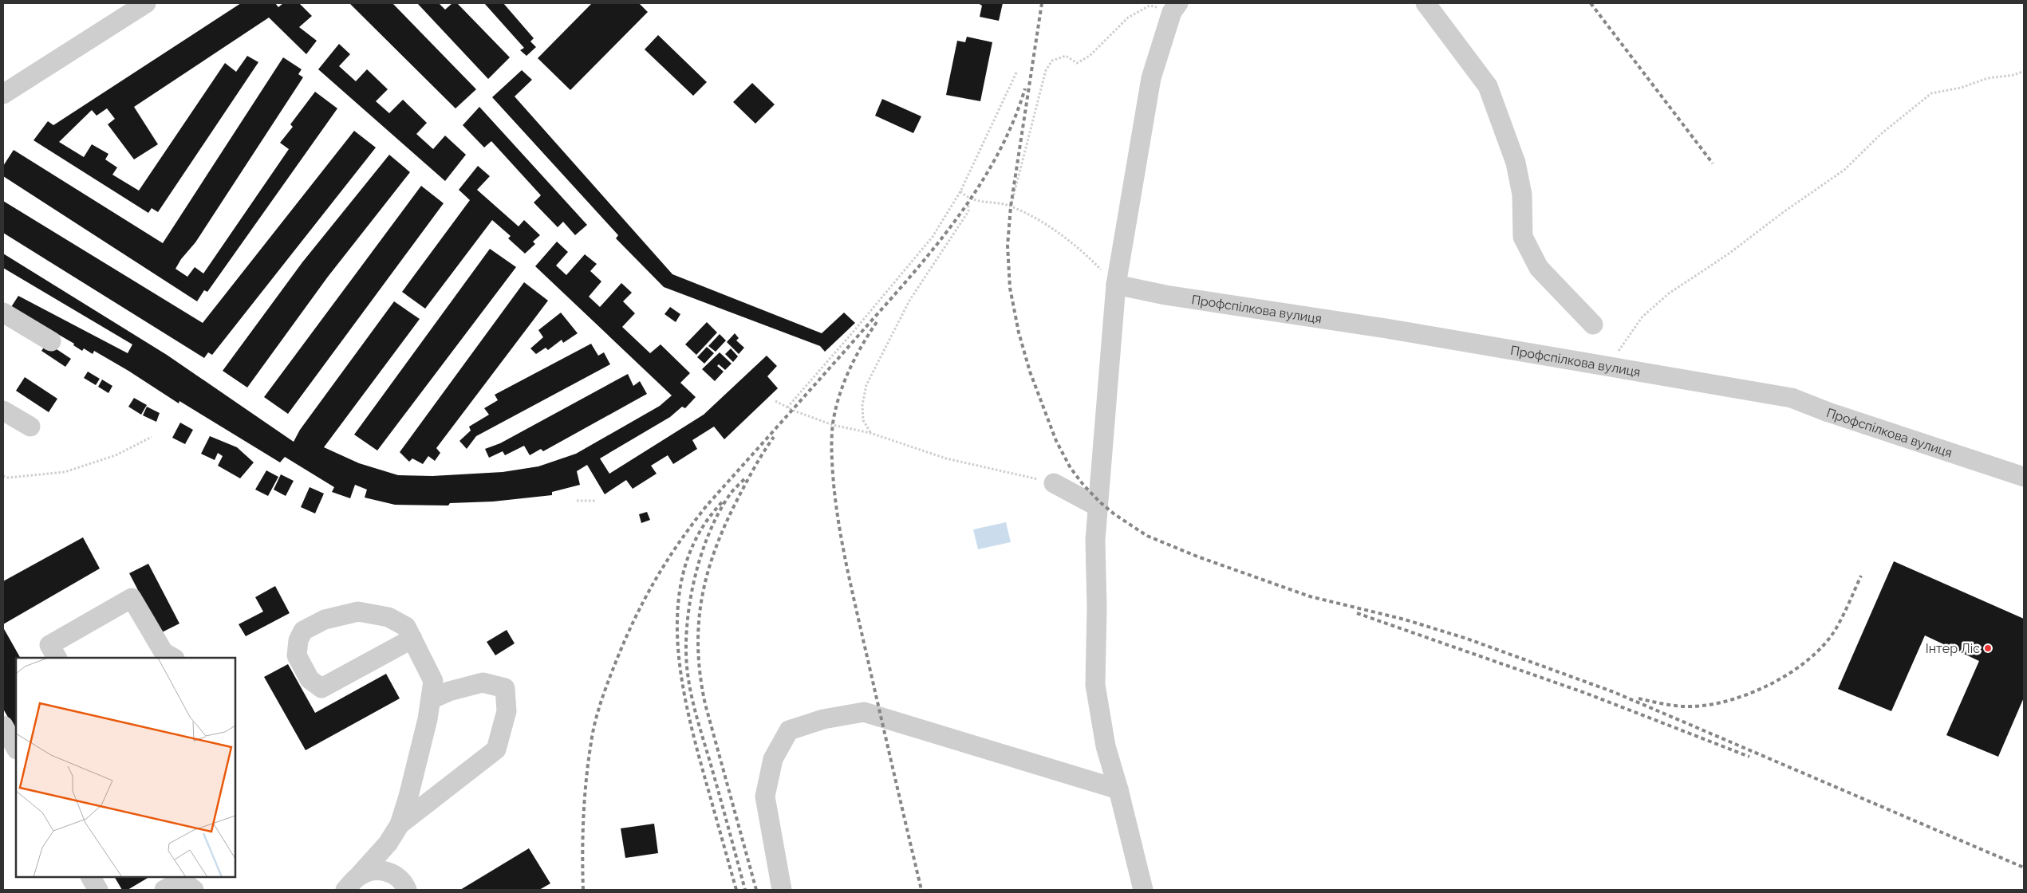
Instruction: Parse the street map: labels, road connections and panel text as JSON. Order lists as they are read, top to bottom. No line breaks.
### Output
{"streets":{"street":["Профспілкова вулиця"]},"places":["Інтер Ліс"]}
